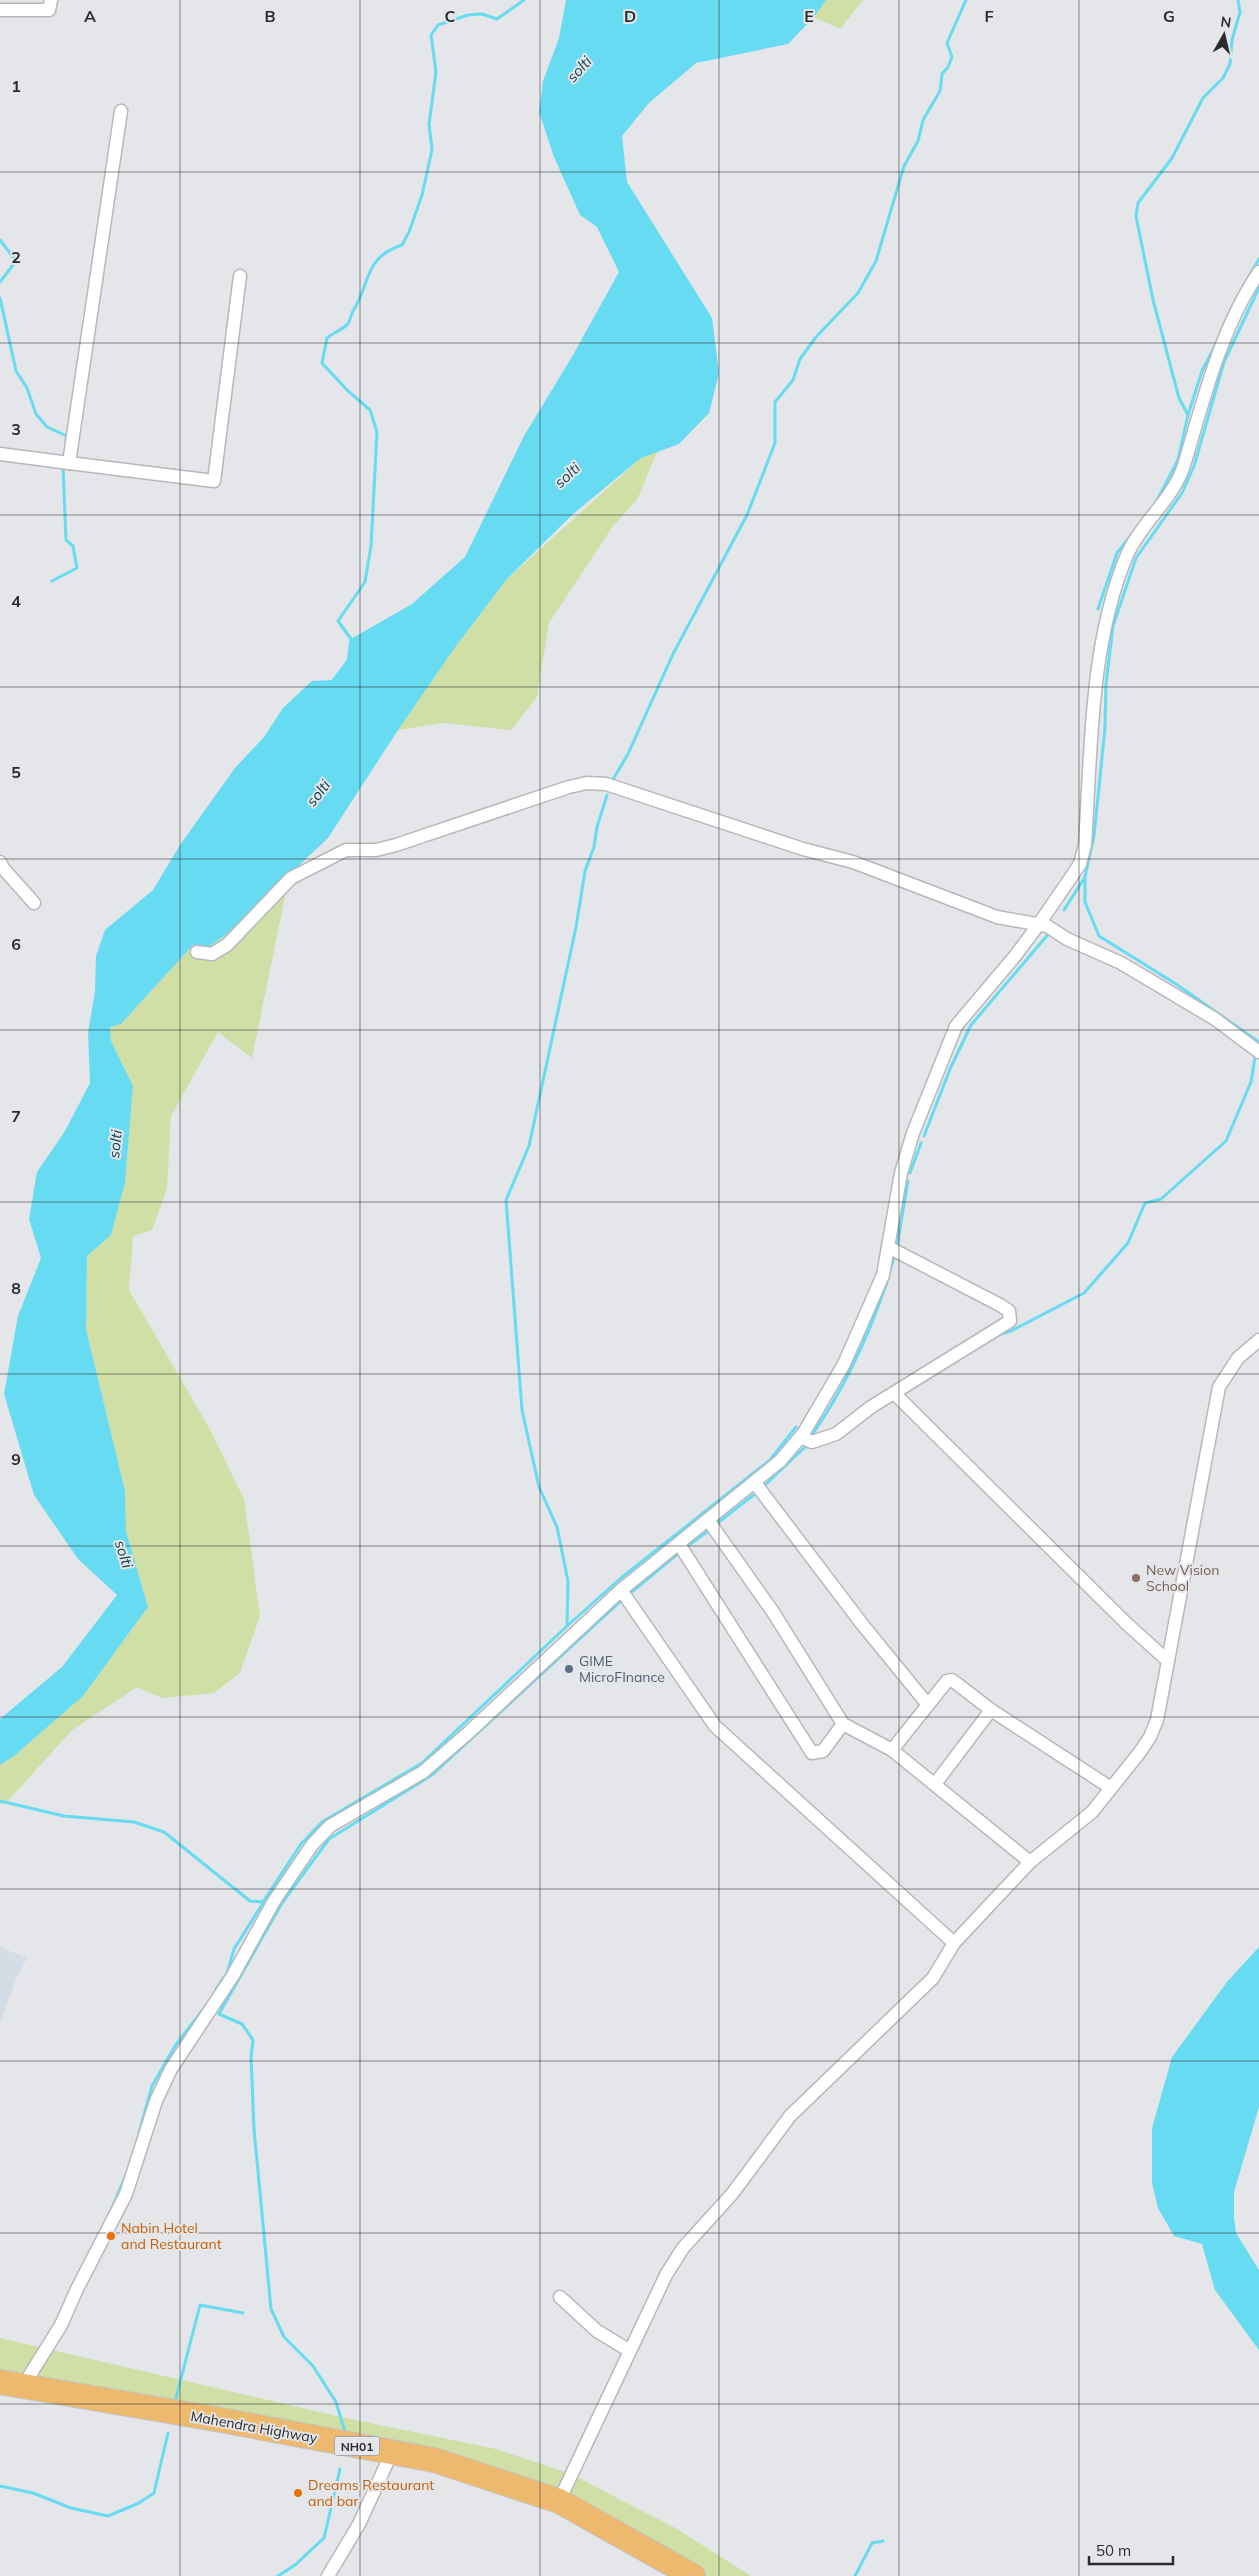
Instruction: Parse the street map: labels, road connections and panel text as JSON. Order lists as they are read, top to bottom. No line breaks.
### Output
{"streets":{"highway":["Mahendra Highway","NH01"]},"water":["solti"],"places":["New Vision School","GIME MicroFInance","Nabin Hotel and Restaurant","Dreams Restaurant and bar"],"scale_bar":"50 m","north":"top","grid":{"columns":["A","B","C","D","E","F","G"],"rows":["1","2","3","4","5","6","7","8","9"]}}
